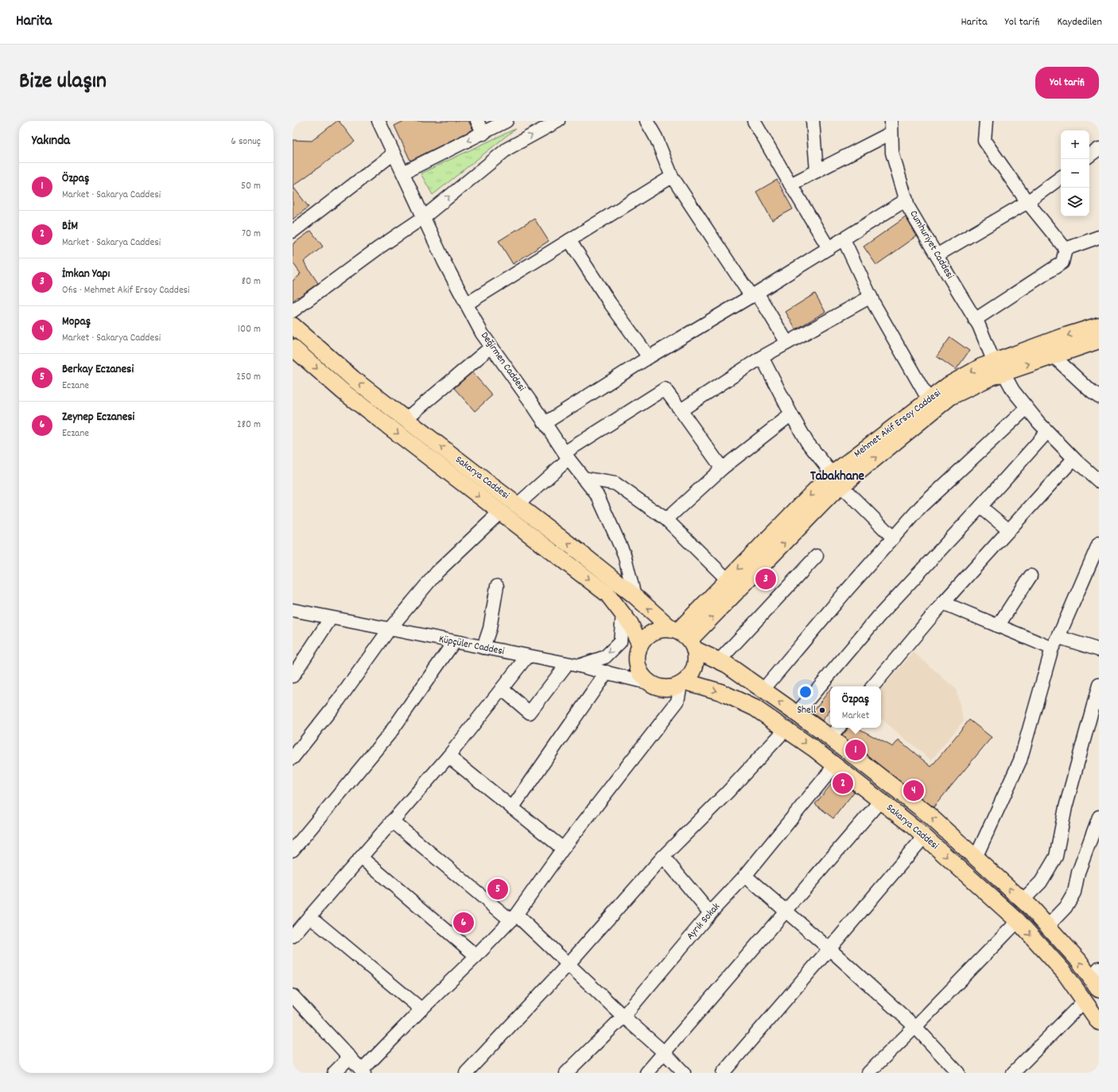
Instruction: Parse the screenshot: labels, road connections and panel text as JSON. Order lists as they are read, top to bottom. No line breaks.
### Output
{"streets":{"main road":["Mehmet Akif Ersoy Caddesi","Sakarya Caddesi"],"street":["Cumhuriyet Caddesi","Değirmen Caddesi","Küpçüler Caddesi","Ayrık Sokak"]},"crossings":[["Cumhuriyet Caddesi","Mehmet Akif Ersoy Caddesi"],["Değirmen Caddesi","Sakarya Caddesi"],["Mehmet Akif Ersoy Caddesi","Sakarya Caddesi"],["Mehmet Akif Ersoy Caddesi","Küpçüler Caddesi"],["Sakarya Caddesi","Küpçüler Caddesi"],["Sakarya Caddesi","Ayrık Sokak"]],"districts":["Tabakhane"],"places":["Shell"],"page":{"header":"Harita","nav":["Harita","Yol tarifi","Kaydedilen"],"title":"Bize ulaşın","buttons":"Yol tarifi","heading":["Yakında","6 sonuç"],"map_buttons":["+","−"],"list":[{"mark":"1","name":"Özpaş","note":"Market · Sakarya Caddesi","value":"50 m"},{"mark":"2","name":"BİM","note":"Market · Sakarya Caddesi","value":"70 m"},{"mark":"3","name":"İmkan Yapı","note":"Ofis · Mehmet Akif Ersoy Caddesi","value":"80 m"},{"mark":"4","name":"Mopaş","note":"Market · Sakarya Caddesi","value":"100 m"},{"mark":"5","name":"Berkay Eczanesi","note":"Eczane","value":"250 m"},{"mark":"6","name":"Zeynep Eczanesi","note":"Eczane","value":"280 m"}],"pins":["3","1","2","4","5","6"],"popup":["Özpaş","Market"]}}
